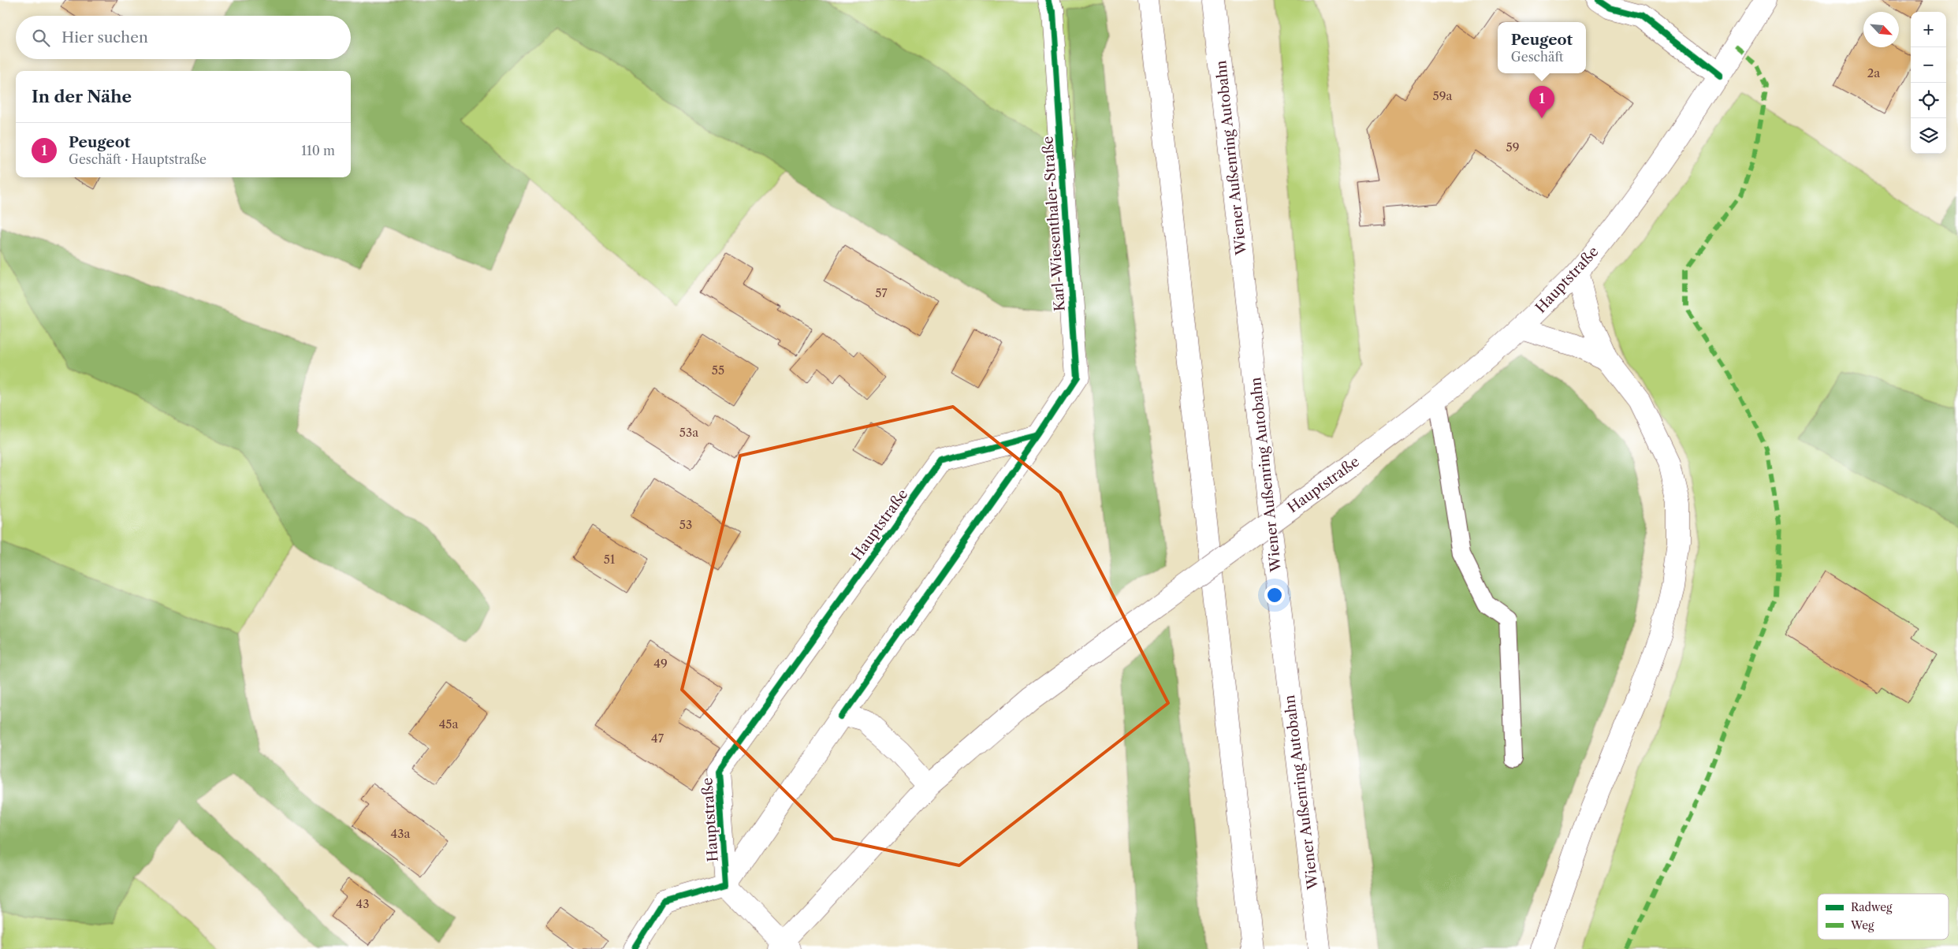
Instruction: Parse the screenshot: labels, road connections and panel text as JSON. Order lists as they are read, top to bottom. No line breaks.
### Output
{"streets":{"main road":["Wiener Außenring Autobahn","Karl-Wiesenthaler-Straße","Hauptstraße"]},"crossings":[["Karl-Wiesenthaler-Straße","Hauptstraße"]],"house_numbers":["2a","59a","59","57","55","53a","53","51","49","45a","47","43a","43"],"legend":["Radweg","Weg"],"north":"bottom right","page":{"map_buttons":["+","−"],"search":"Hier suchen","popup":["Peugeot","Geschäft"],"heading":"In der Nähe","pins":"1","list":[{"mark":"1","name":"Peugeot","note":"Geschäft · Hauptstraße","value":"110 m"}]}}
